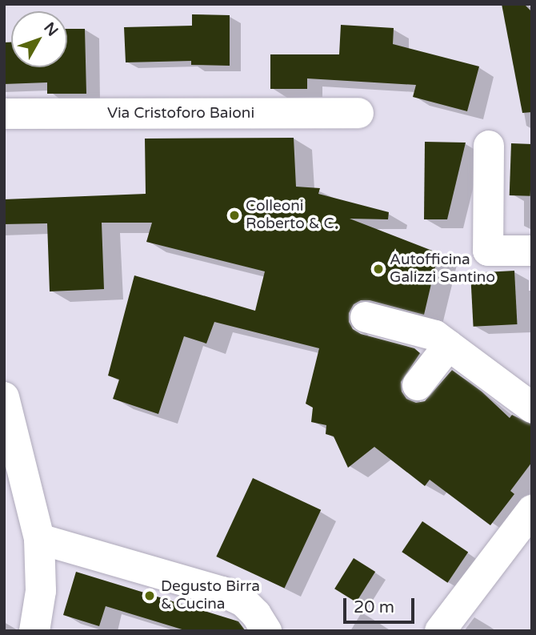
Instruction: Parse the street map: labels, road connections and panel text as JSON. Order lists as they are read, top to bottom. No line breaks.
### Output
{"streets":{"street":["Via Cristoforo Baioni"]},"places":["Colleoni Roberto & C.","Autofficina Galizzi Santino","Degusto Birra & Cucina"],"scale_bar":"20 m","north":"top right"}
